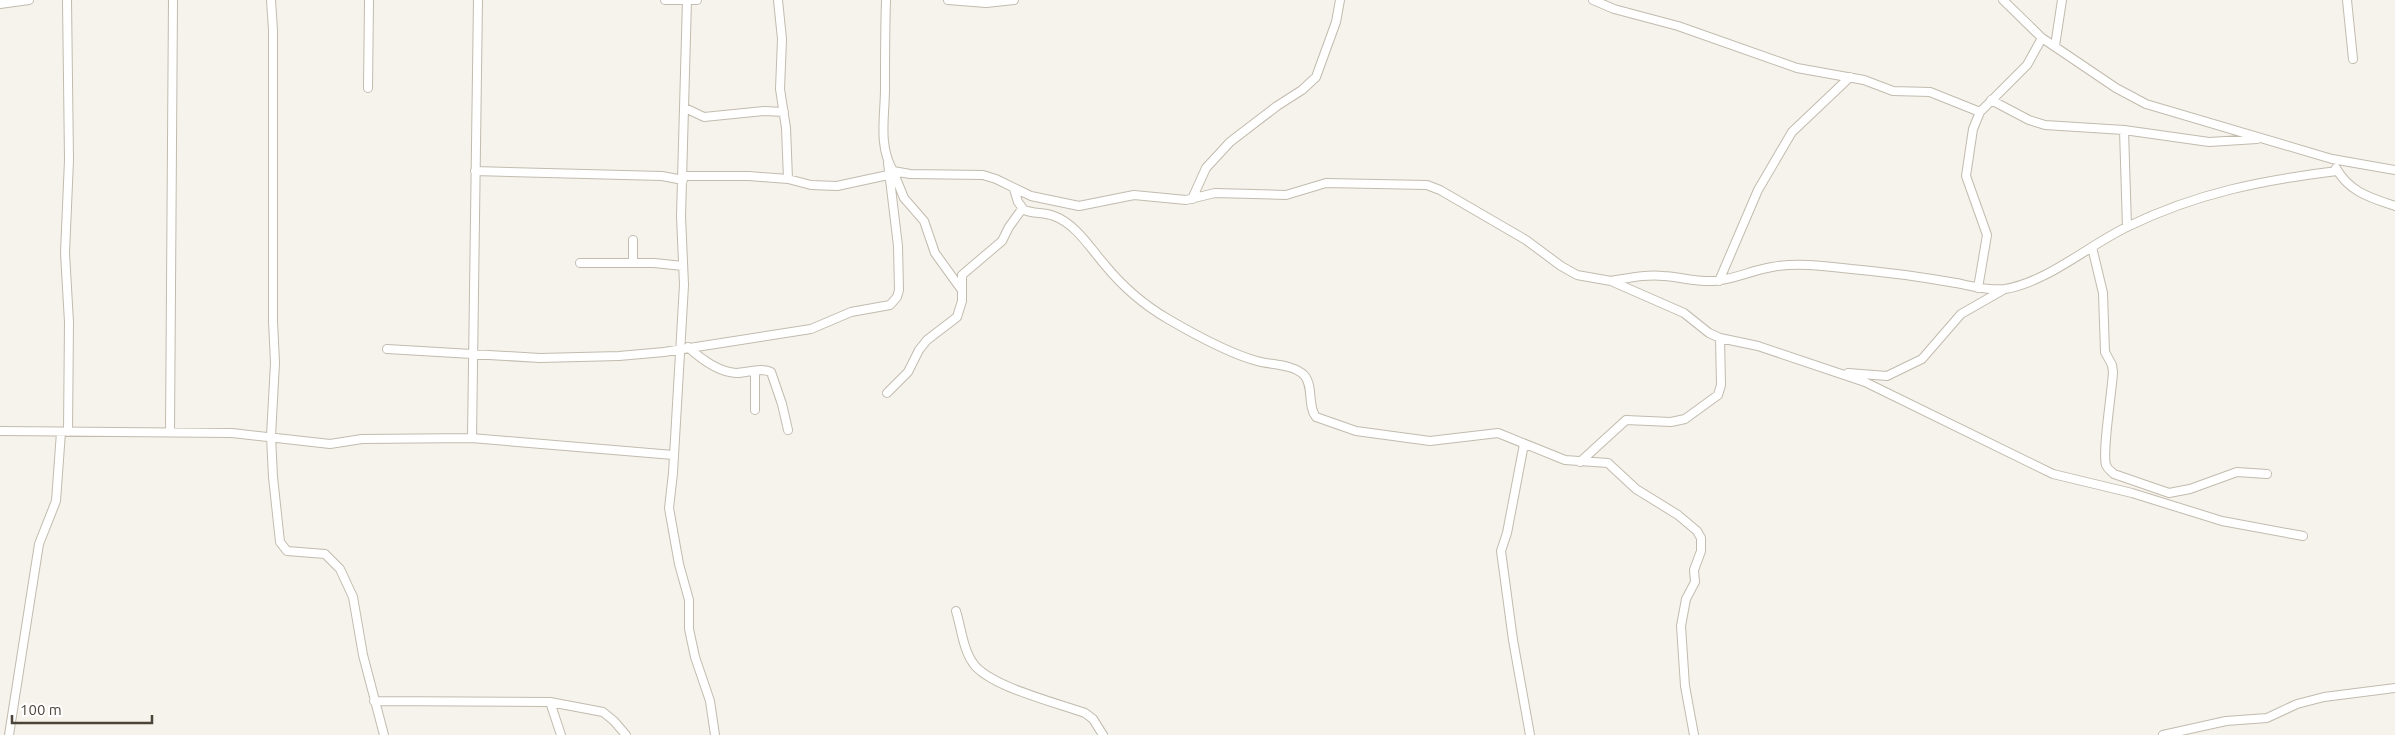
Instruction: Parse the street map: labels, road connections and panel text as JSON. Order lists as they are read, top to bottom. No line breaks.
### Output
{"scale_bar":"100 m"}
